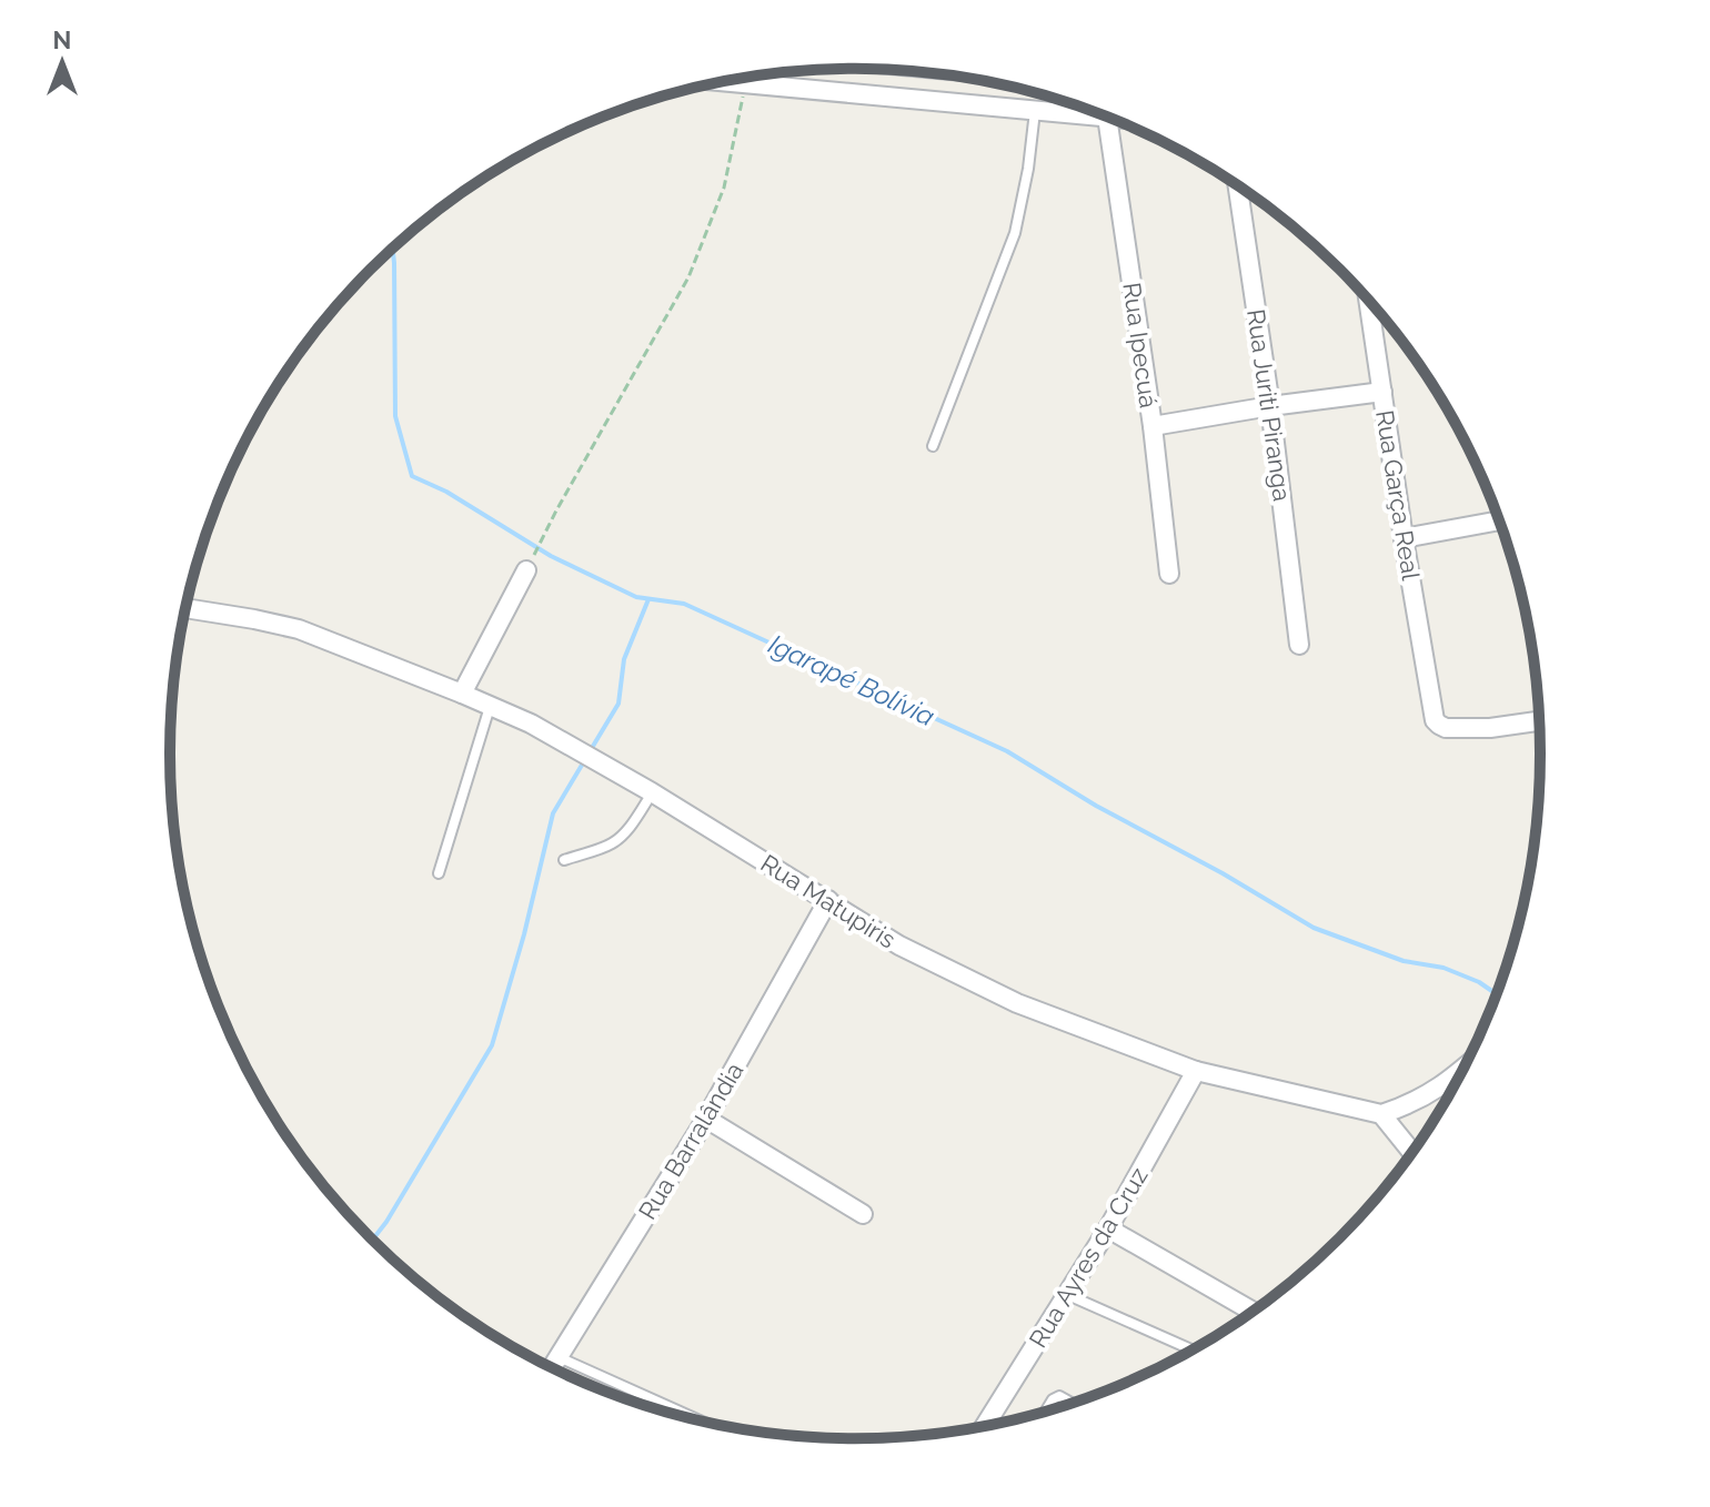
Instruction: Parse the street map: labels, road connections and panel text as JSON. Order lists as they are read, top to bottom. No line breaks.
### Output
{"streets":{"street":["Rua Ipecuá","Rua Juriti Piranga","Rua Garça Real","Rua Matupiris","Rua Barralândia","Rua Ayres da Cruz"]},"crossings":[["Rua Matupiris","Rua Barralândia"],["Rua Matupiris","Rua Ayres da Cruz"]],"water":["Igarapé Bolívia"],"north":"top"}
